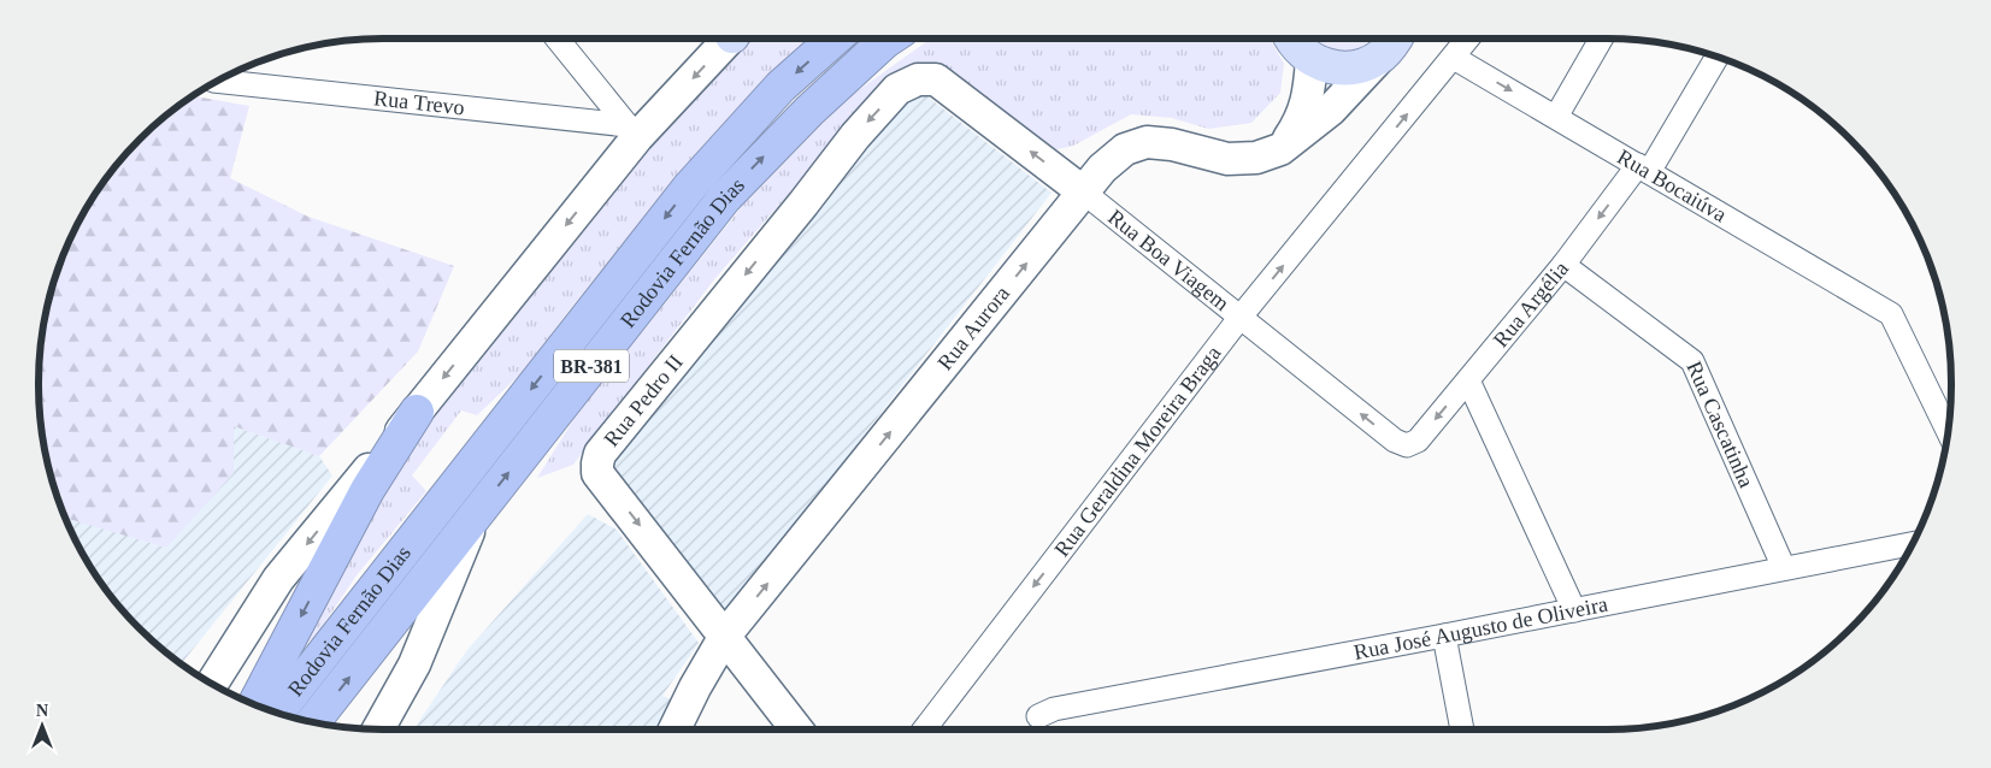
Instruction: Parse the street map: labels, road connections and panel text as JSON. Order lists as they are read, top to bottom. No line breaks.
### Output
{"streets":{"highway":["Rodovia Fernão Dias","BR-381"],"street":["Rua Trevo","Rua Bocaiúva","Rua Boa Viagem","Rua Argélia","Rua Aurora","Rua Pedro II","Rua Cascatinha","Rua Geraldina Moreira Braga","Rua José Augusto de Oliveira"]},"crossings":[["Rua Bocaiúva","Rua Argélia"],["Rua Bocaiúva","Rua Geraldina Moreira Braga"],["Rua Boa Viagem","Rua Argélia"],["Rua Boa Viagem","Rua Aurora"],["Rua Boa Viagem","Rua Pedro II"],["Rua Boa Viagem","Rua Geraldina Moreira Braga"],["Rua Argélia","Rua Cascatinha"],["Rua Aurora","Rua Pedro II"],["Rua Cascatinha","Rua José Augusto de Oliveira"]],"one_way":["Rua Boa Viagem","Rua Argélia","Rua Aurora"],"north":"top"}
